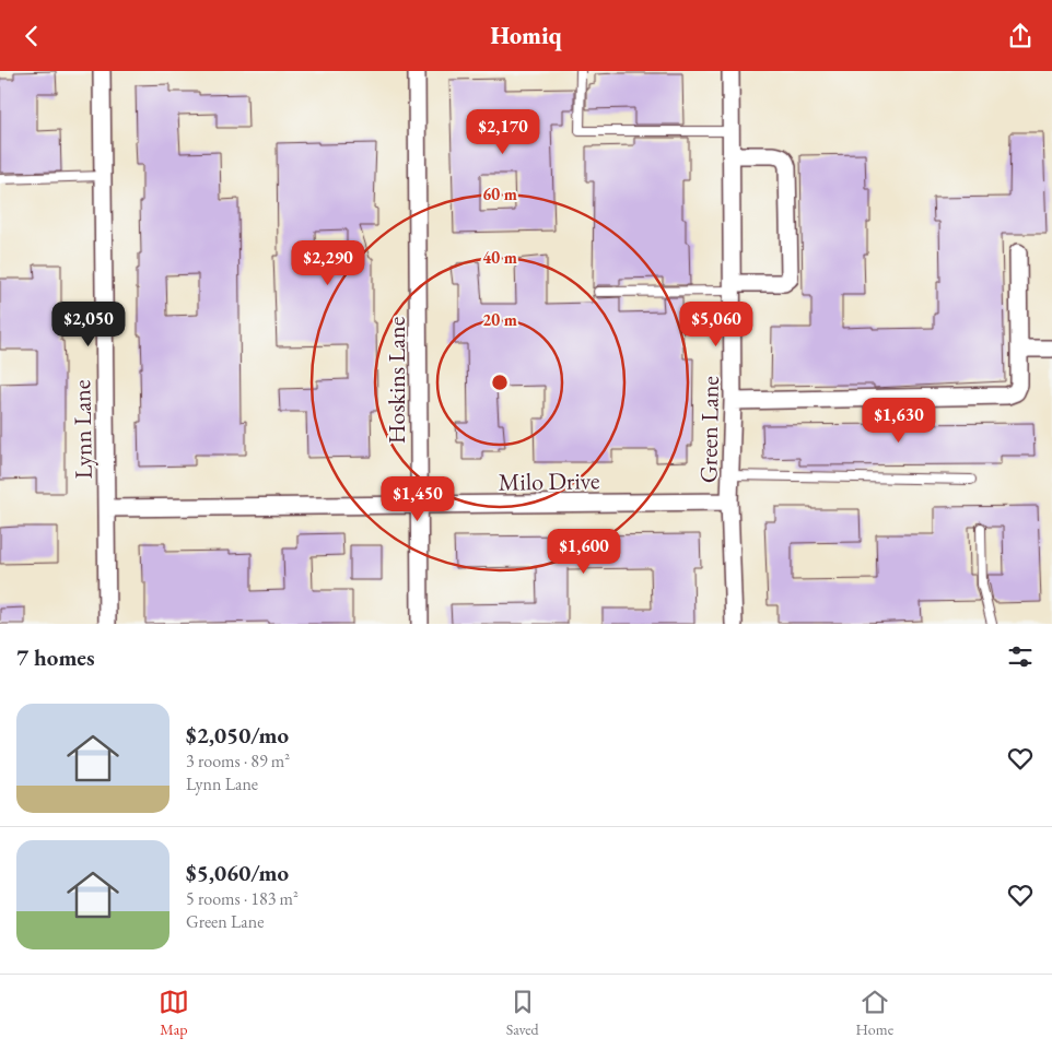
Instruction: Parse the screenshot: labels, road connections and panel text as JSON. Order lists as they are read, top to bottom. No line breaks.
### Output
{"streets":{"street":["Hoskins Lane","Lynn Lane","Green Lane","Milo Drive"]},"crossings":[["Hoskins Lane","Milo Drive"],["Lynn Lane","Milo Drive"],["Green Lane","Milo Drive"]],"page":{"header":"Homiq","price":["$2,170","$2,290","$2,050","$5,060","$1,630","$1,450","$1,600"],"heading":"7 homes","list":[{"name":"$2,050/mo","note":"3 rooms · 89 m² · Lynn Lane"},{"name":"$5,060/mo","note":"5 rooms · 183 m² · Green Lane"}],"tabs":["Map","Saved","Home"]},"rings":["60 m","40 m","20 m"]}
